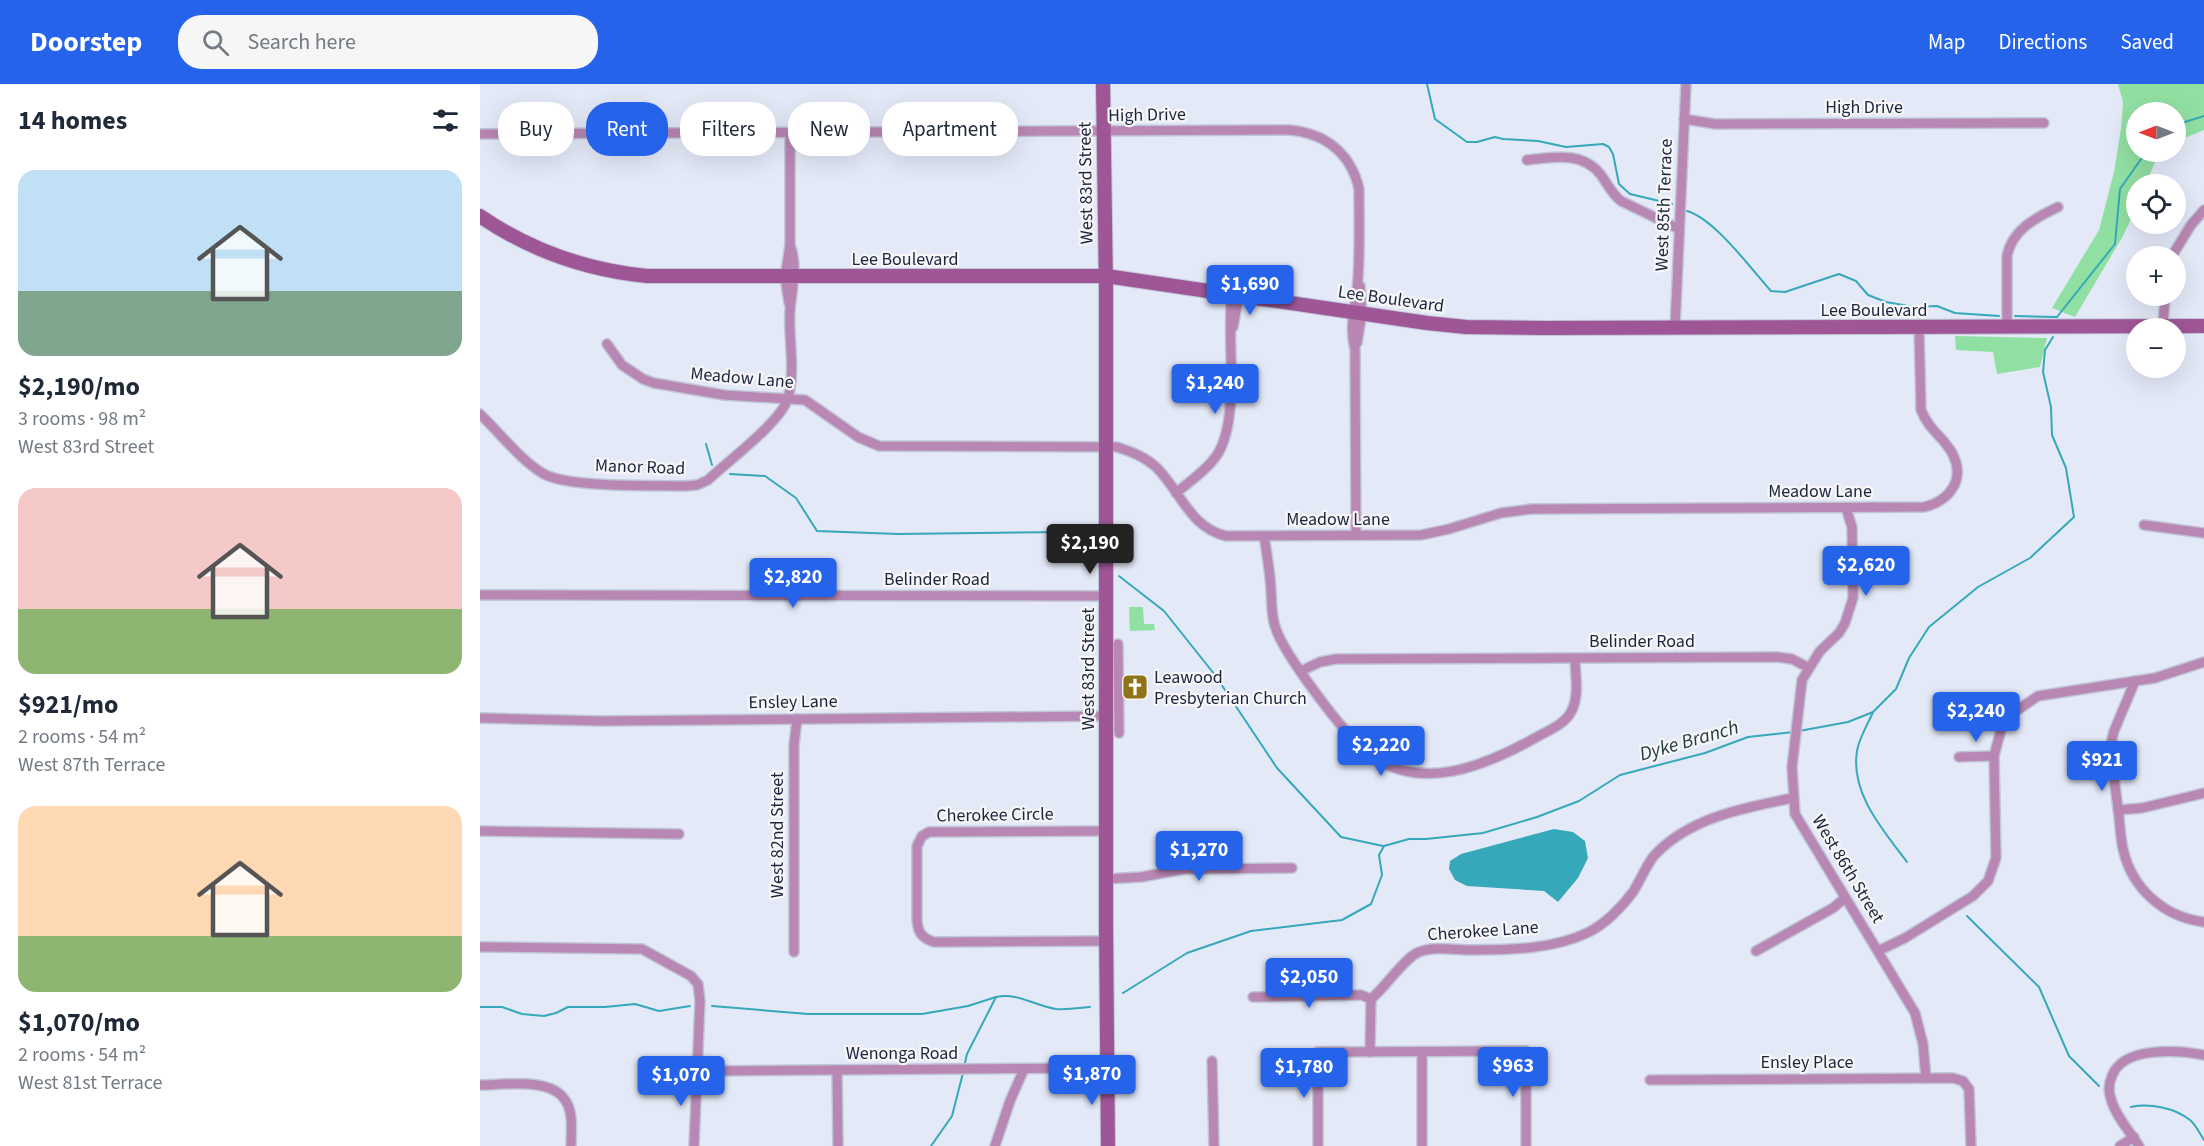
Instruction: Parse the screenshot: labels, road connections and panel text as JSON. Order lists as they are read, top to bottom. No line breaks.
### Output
{"streets":{"street":["High Drive","West 83rd Street","West 85th Terrace","Lee Boulevard","Meadow Lane","Manor Road","Belinder Road","Ensley Lane","Cherokee Circle","West 82nd Street","West 86th Street","Cherokee Lane","Wenonga Road","Ensley Place"]},"crossings":[["High Drive","West 83rd Street"],["High Drive","West 85th Terrace"],["High Drive","Lee Boulevard"],["West 83rd Street","Lee Boulevard"],["West 83rd Street","Meadow Lane"],["West 83rd Street","Belinder Road"],["West 83rd Street","Ensley Lane"],["West 83rd Street","Cherokee Circle"],["West 83rd Street","Wenonga Road"],["West 85th Terrace","Lee Boulevard"],["Lee Boulevard","Meadow Lane"],["Meadow Lane","Manor Road"],["Belinder Road","West 86th Street"],["Ensley Lane","West 82nd Street"],["West 86th Street","Cherokee Lane"],["West 86th Street","Ensley Place"]],"water":["Dyke Branch"],"places":{"church":["Leawood Presbyterian Church"]},"north":"left","page":{"header":"Doorstep","search":"Search here","nav":["Map","Directions","Saved"],"heading":"14 homes","map_buttons":["+","−"],"chip":["Buy","Rent","Filters","New","Apartment"],"list":[{"name":"$2,190/mo","note":"3 rooms · 98 m² · West 83rd Street"},{"name":"$921/mo","note":"2 rooms · 54 m² · West 87th Terrace"},{"name":"$1,070/mo","note":"2 rooms · 54 m² · West 81st Terrace"}],"price":["$1,690","$1,240","$2,190","$2,620","$2,820","$2,240","$2,220","$921","$1,270","$2,050","$963","$1,780","$1,870","$1,070"]}}
